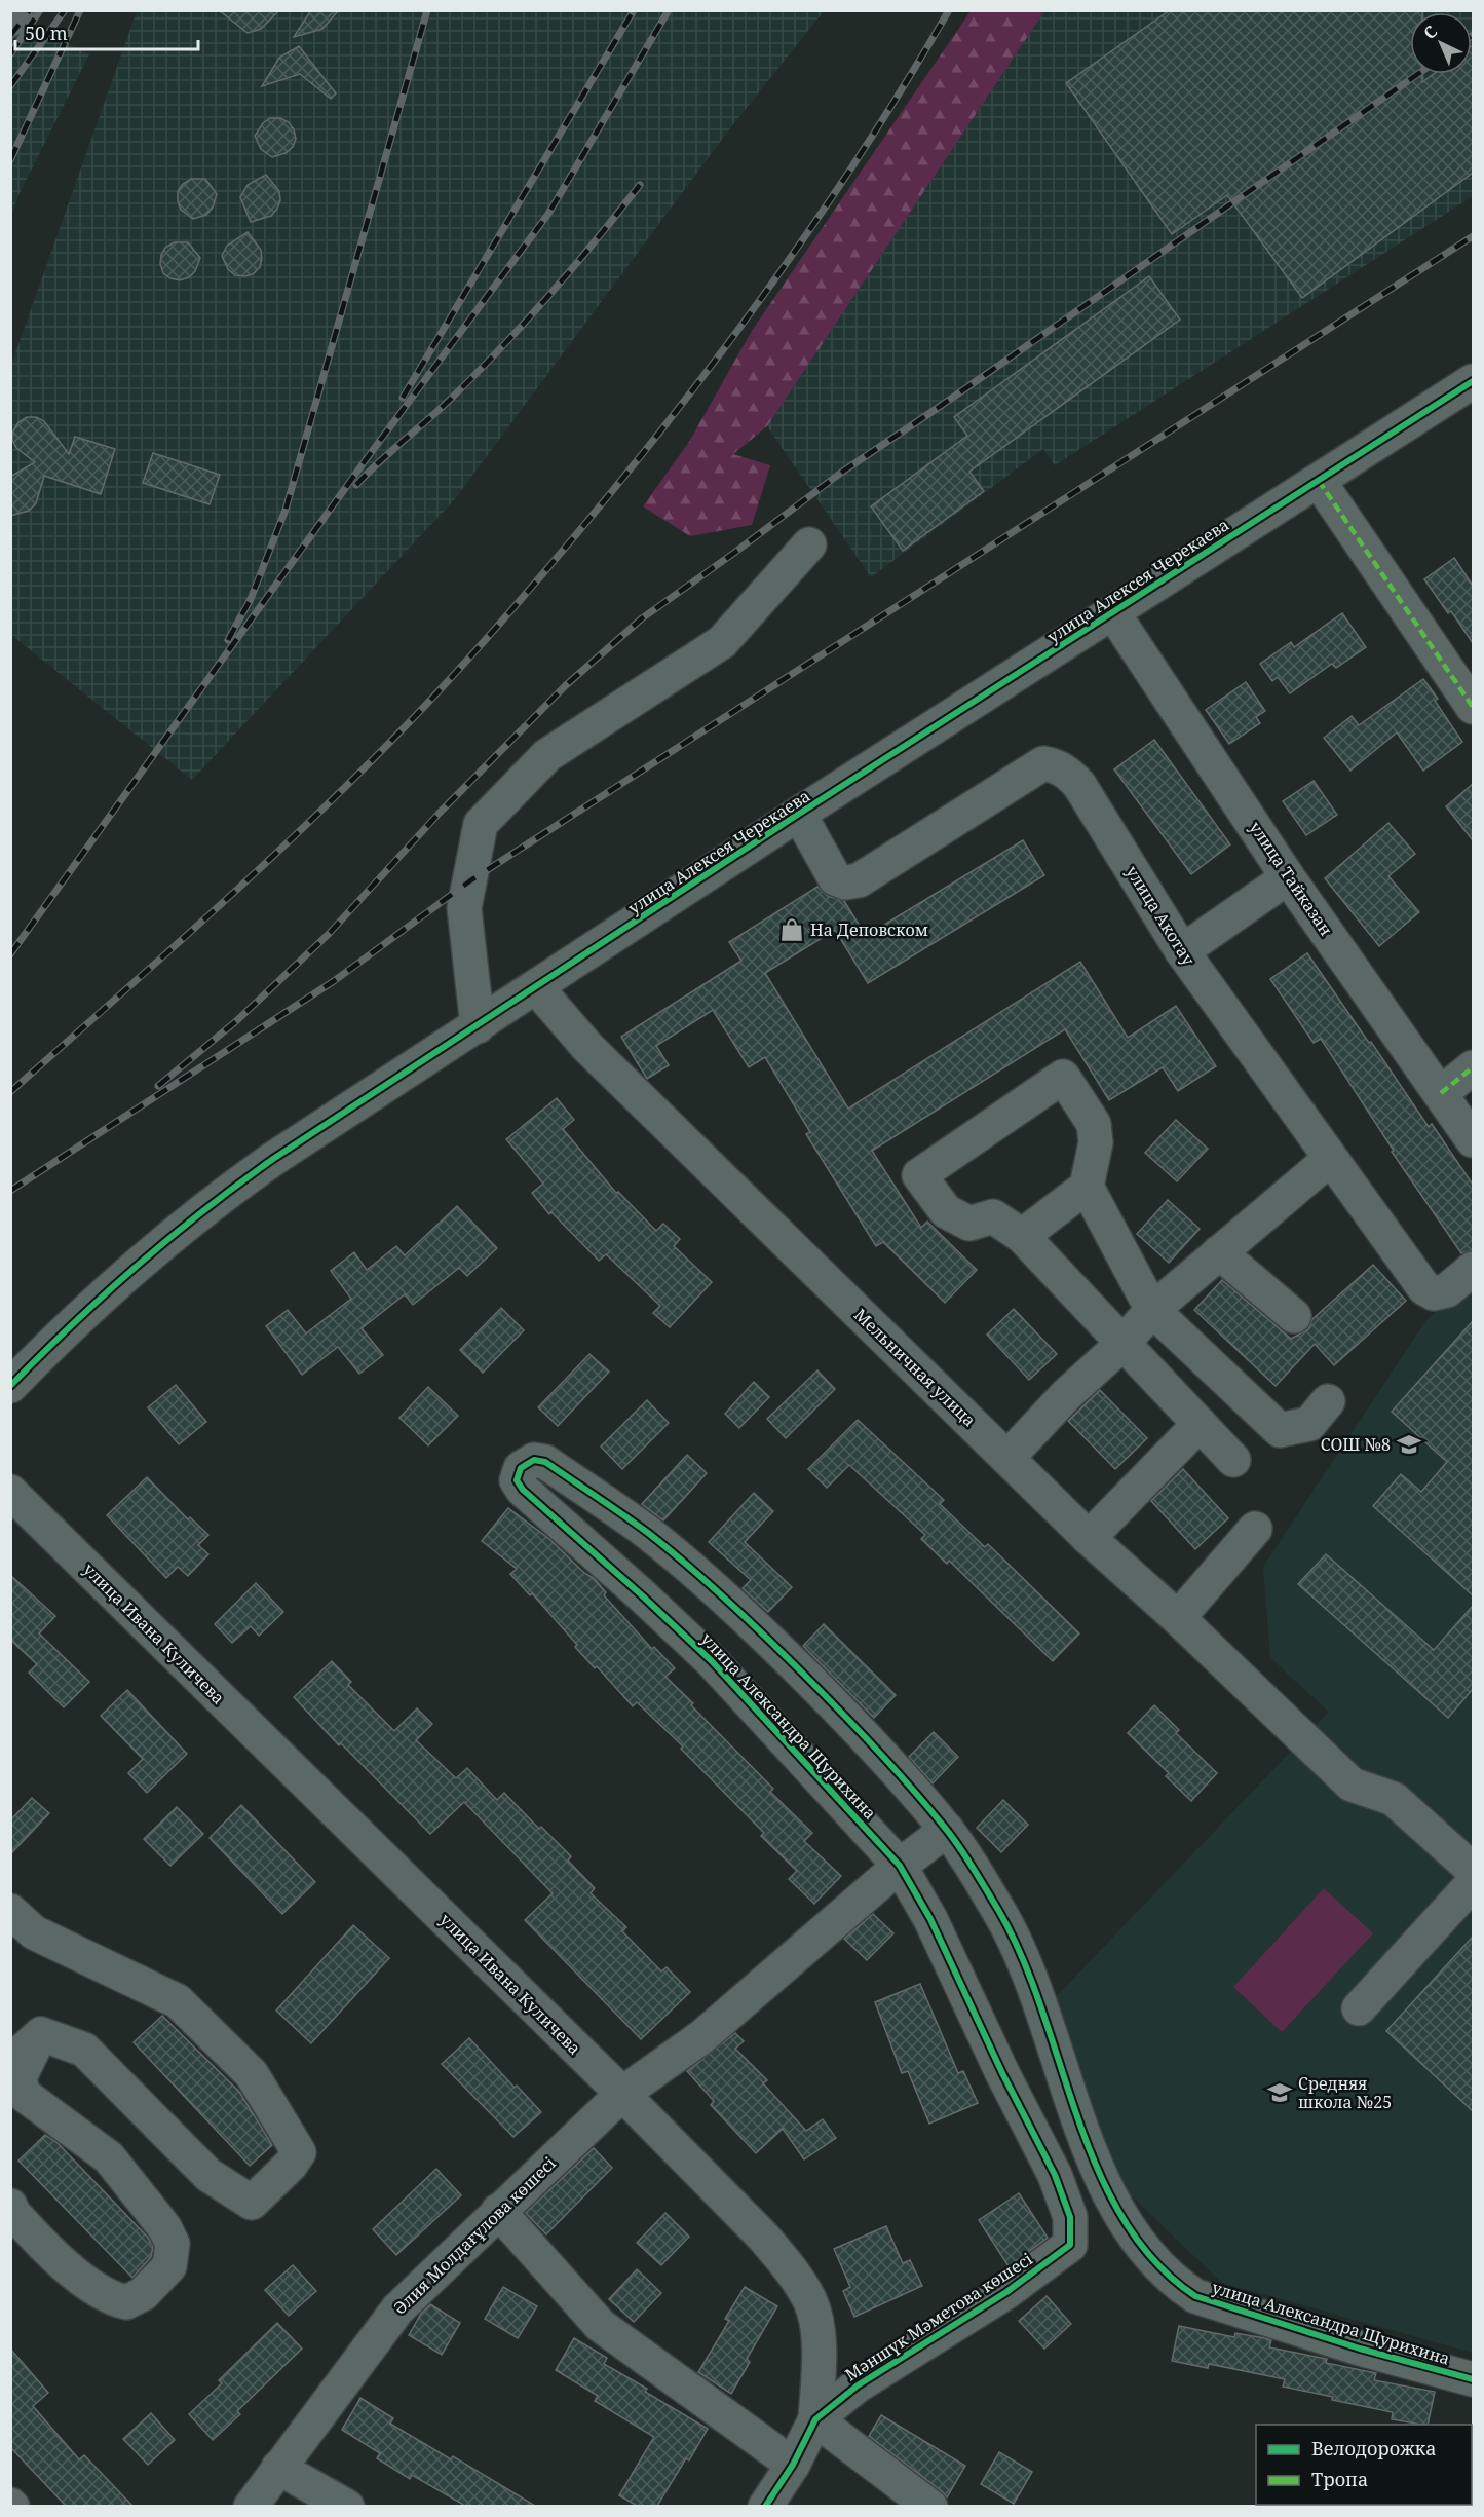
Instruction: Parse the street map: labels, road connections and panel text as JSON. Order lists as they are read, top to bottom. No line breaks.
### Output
{"streets":{"street":["улица Алексея Черекаева","улица Тайказан","улица Акотау","Мельничная улица","улица Ивана Куличева","улица Александра Щурихина","Әлия Молдағұлова көшесі","Мәншүк Мәметова көшесі"]},"crossings":[["улица Алексея Черекаева","улица Тайказан"],["улица Алексея Черекаева","улица Акотау"],["улица Алексея Черекаева","Мельничная улица"],["улица Ивана Куличева","Әлия Молдағұлова көшесі"],["улица Ивана Куличева","Мәншүк Мәметова көшесі"],["улица Александра Щурихина","Әлия Молдағұлова көшесі"],["улица Александра Щурихина","Мәншүк Мәметова көшесі"]],"places":{"shop":["На Деповском"],"school or university":["СОШ №8","Средняя школа №25"]},"legend":["Велодорожка","Тропа"],"scale_bar":"50 m","north":"top left"}
